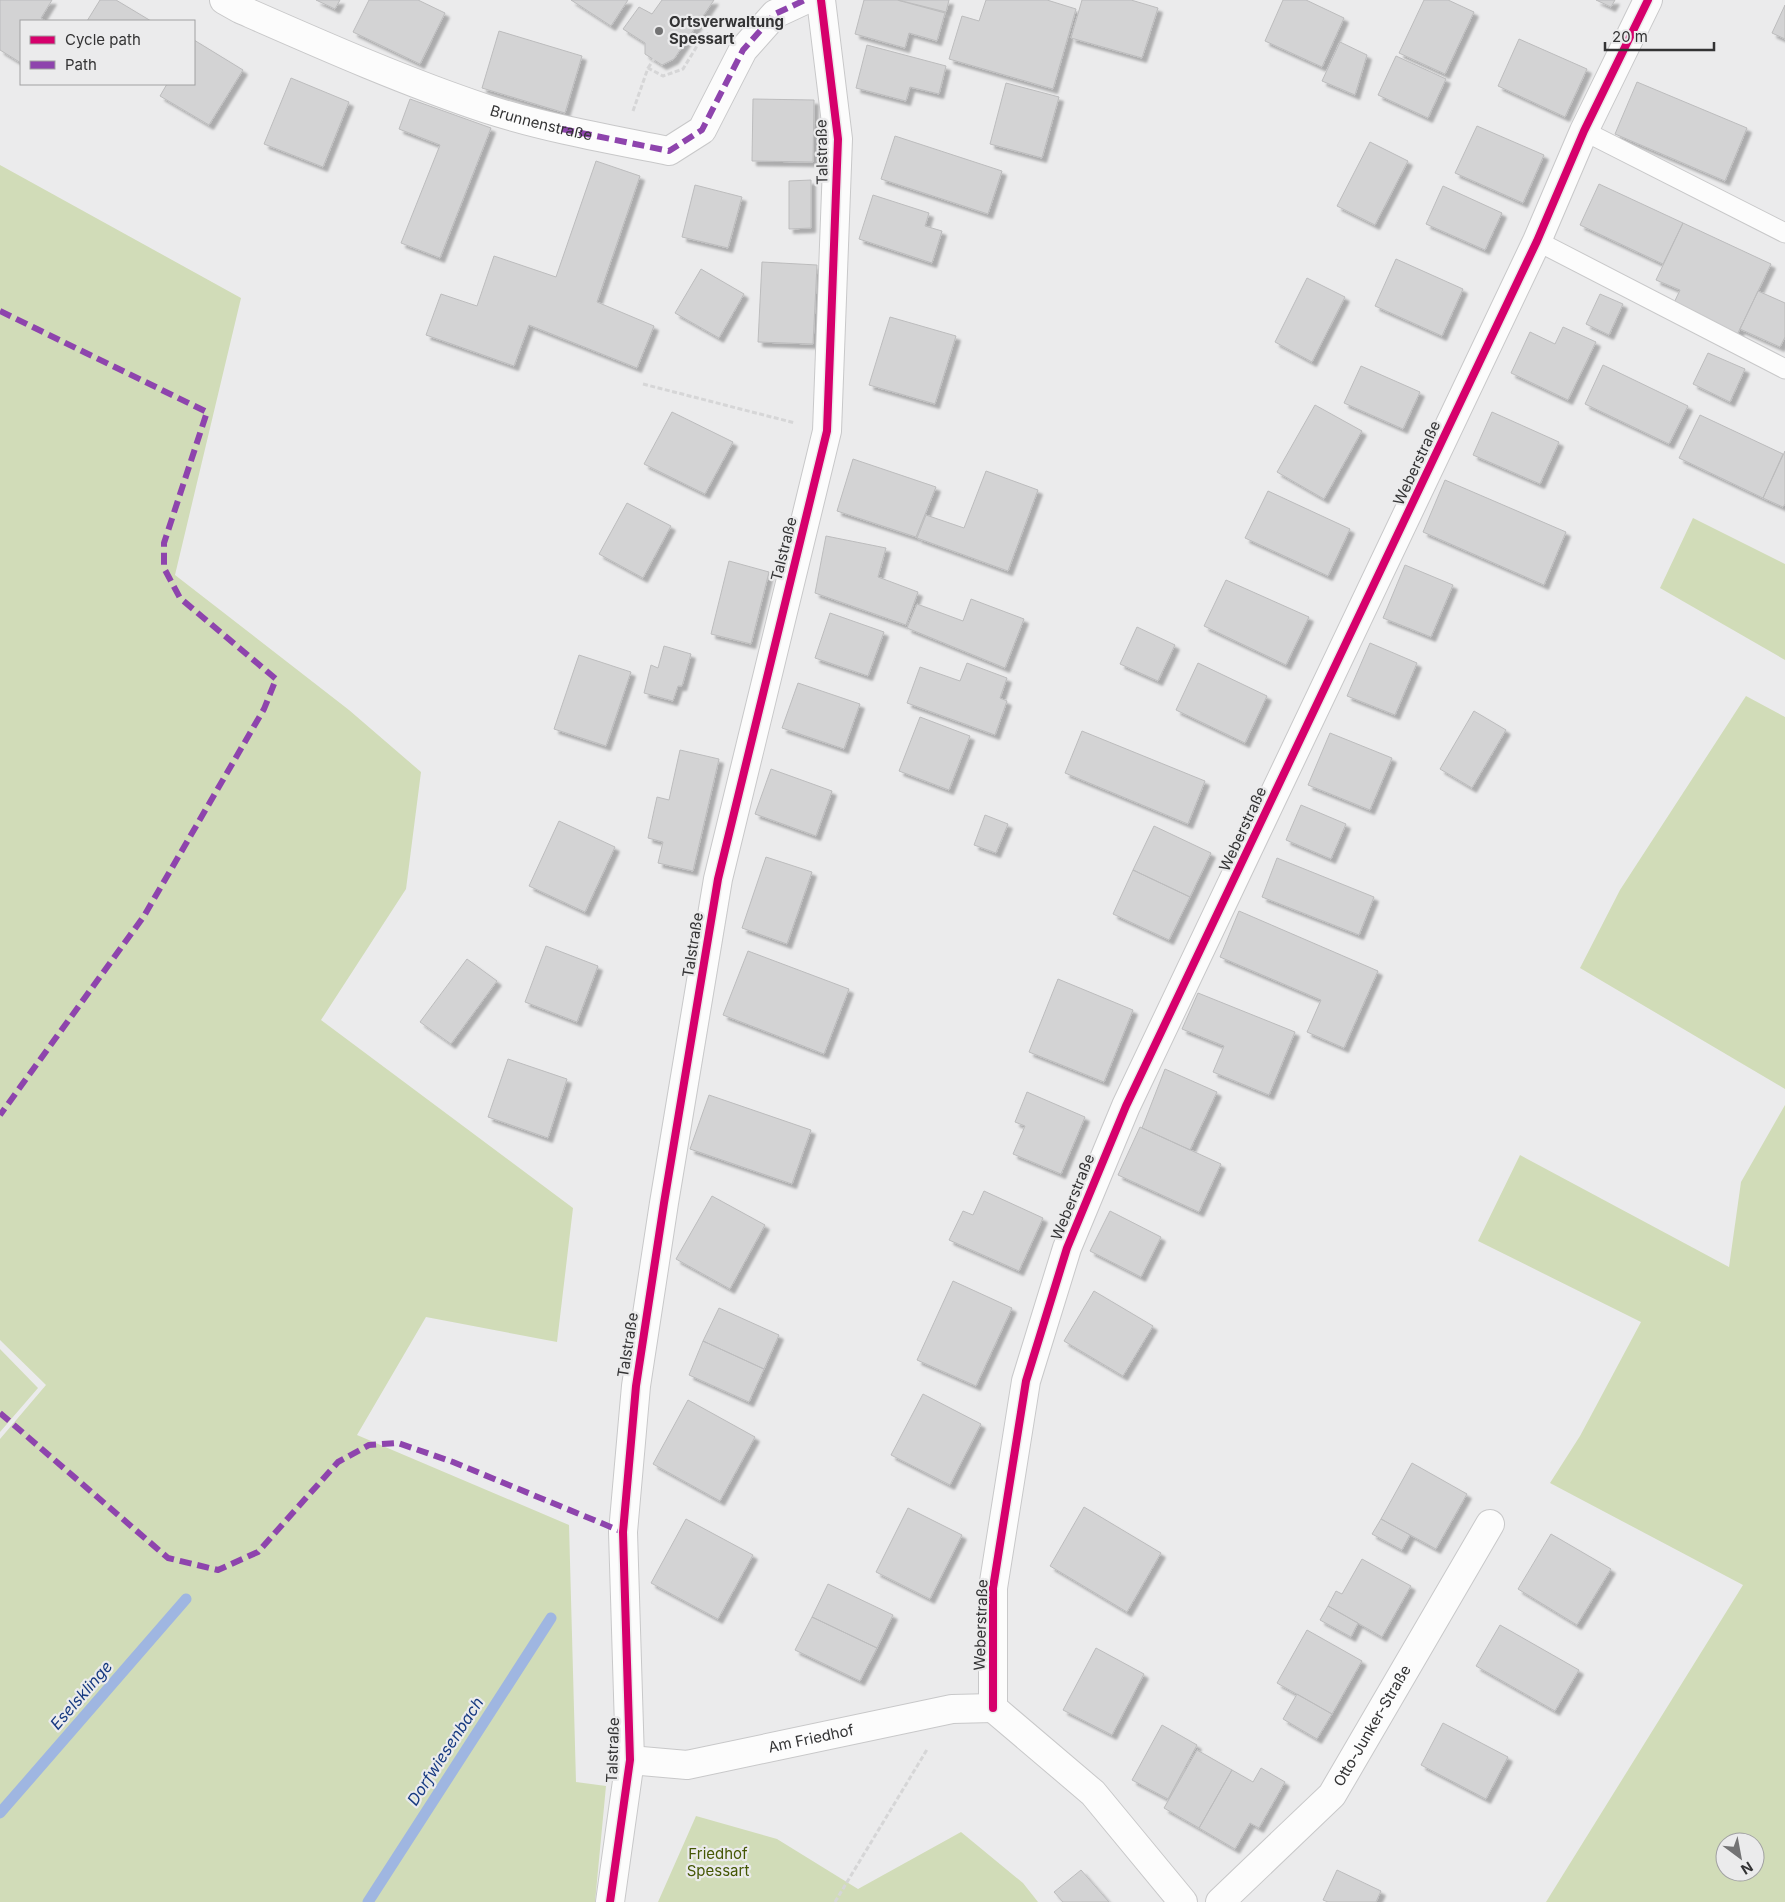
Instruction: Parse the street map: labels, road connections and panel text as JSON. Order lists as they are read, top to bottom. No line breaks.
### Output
{"streets":{"street":["Brunnenstraße","Talstraße","Weberstraße","Otto-Junker-Straße","Am Friedhof"]},"crossings":[["Talstraße","Am Friedhof"],["Weberstraße","Am Friedhof"]],"water":["Eselsklinge","Dorfwiesenbach"],"parks":["Friedhof Spessart"],"places":["Ortsverwaltung Spessart"],"legend":["Cycle path","Path"],"scale_bar":"20 m","north":"bottom right"}
